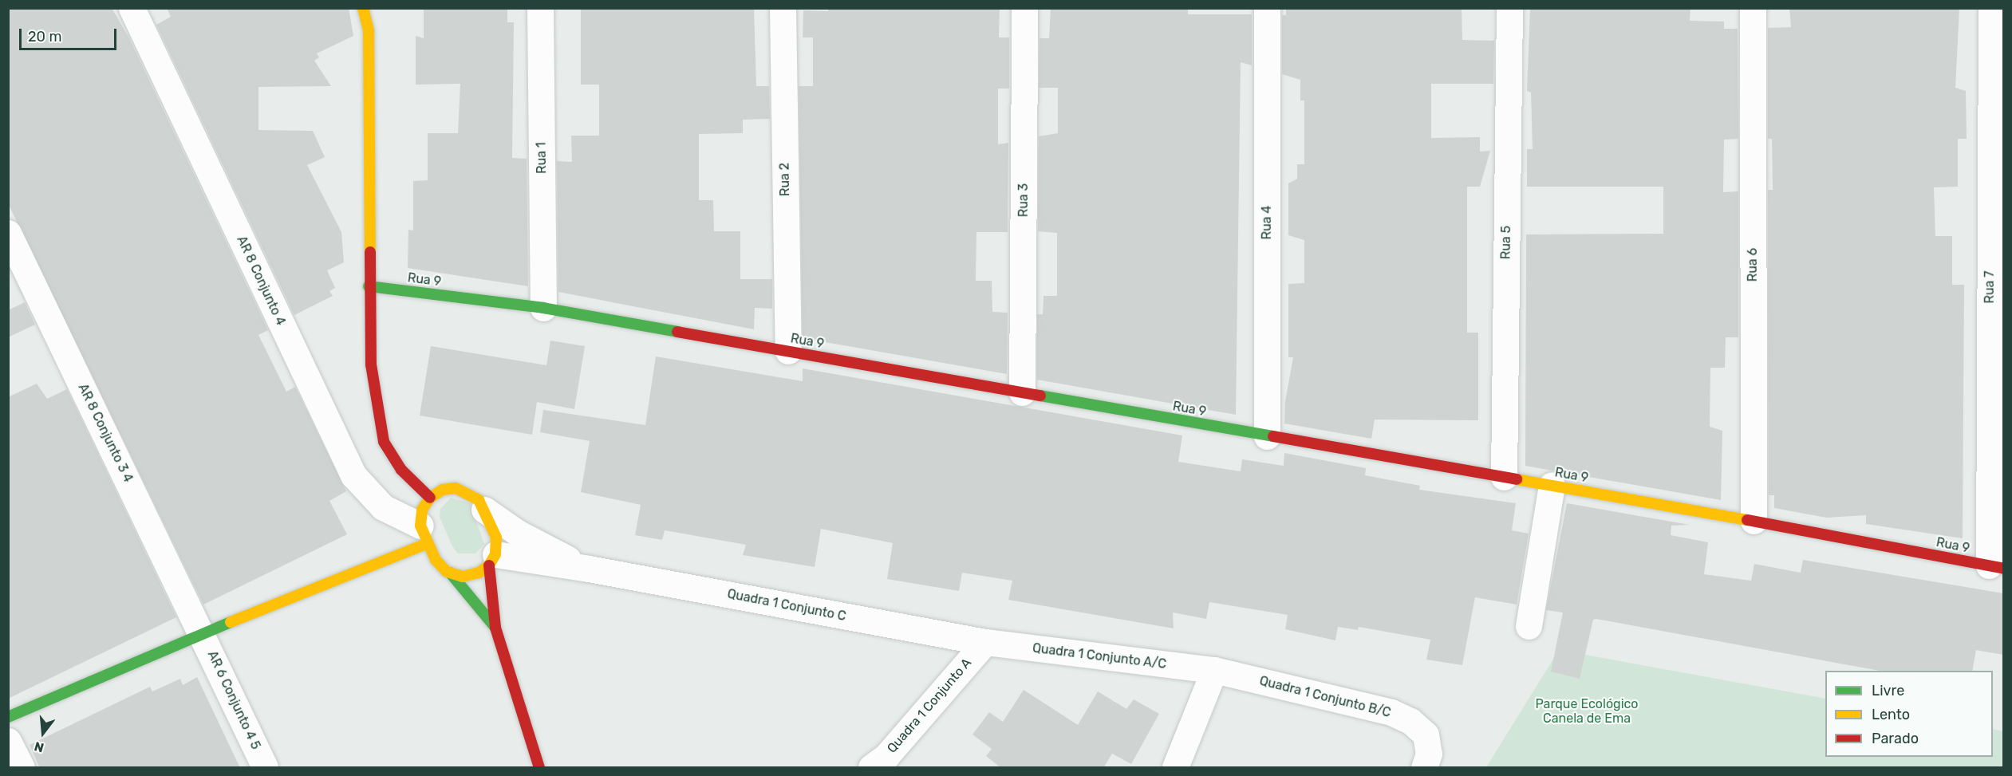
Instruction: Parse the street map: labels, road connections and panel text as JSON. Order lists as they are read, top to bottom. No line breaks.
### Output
{"streets":{"street":["Rua 1","Rua 2","Rua 3","Rua 4","Rua 5","Rua 6","Rua 9","AR 8 Conjunto 4","Rua 7","AR 8 Conjunto 3 4","Quadra 1 Conjunto C","Quadra 1 Conjunto A/C","Quadra 1 Conjunto B/C","AR 6 Conjunto 4 5","Quadra 1 Conjunto A"]},"crossings":[["Rua 1","Rua 9"],["Rua 2","Rua 9"],["Rua 3","Rua 9"],["Rua 4","Rua 9"],["Rua 5","Rua 9"],["Rua 6","Rua 9"],["Rua 9","Rua 7"],["AR 8 Conjunto 3 4","AR 6 Conjunto 4 5"],["Quadra 1 Conjunto C","Quadra 1 Conjunto A/C"],["Quadra 1 Conjunto C","Quadra 1 Conjunto A"],["Quadra 1 Conjunto A/C","Quadra 1 Conjunto B/C"],["Quadra 1 Conjunto A/C","Quadra 1 Conjunto A"]],"parks":["Parque Ecológico Canela de Ema"],"legend":["Livre","Lento","Parado"],"scale_bar":"20 m","north":"bottom"}
